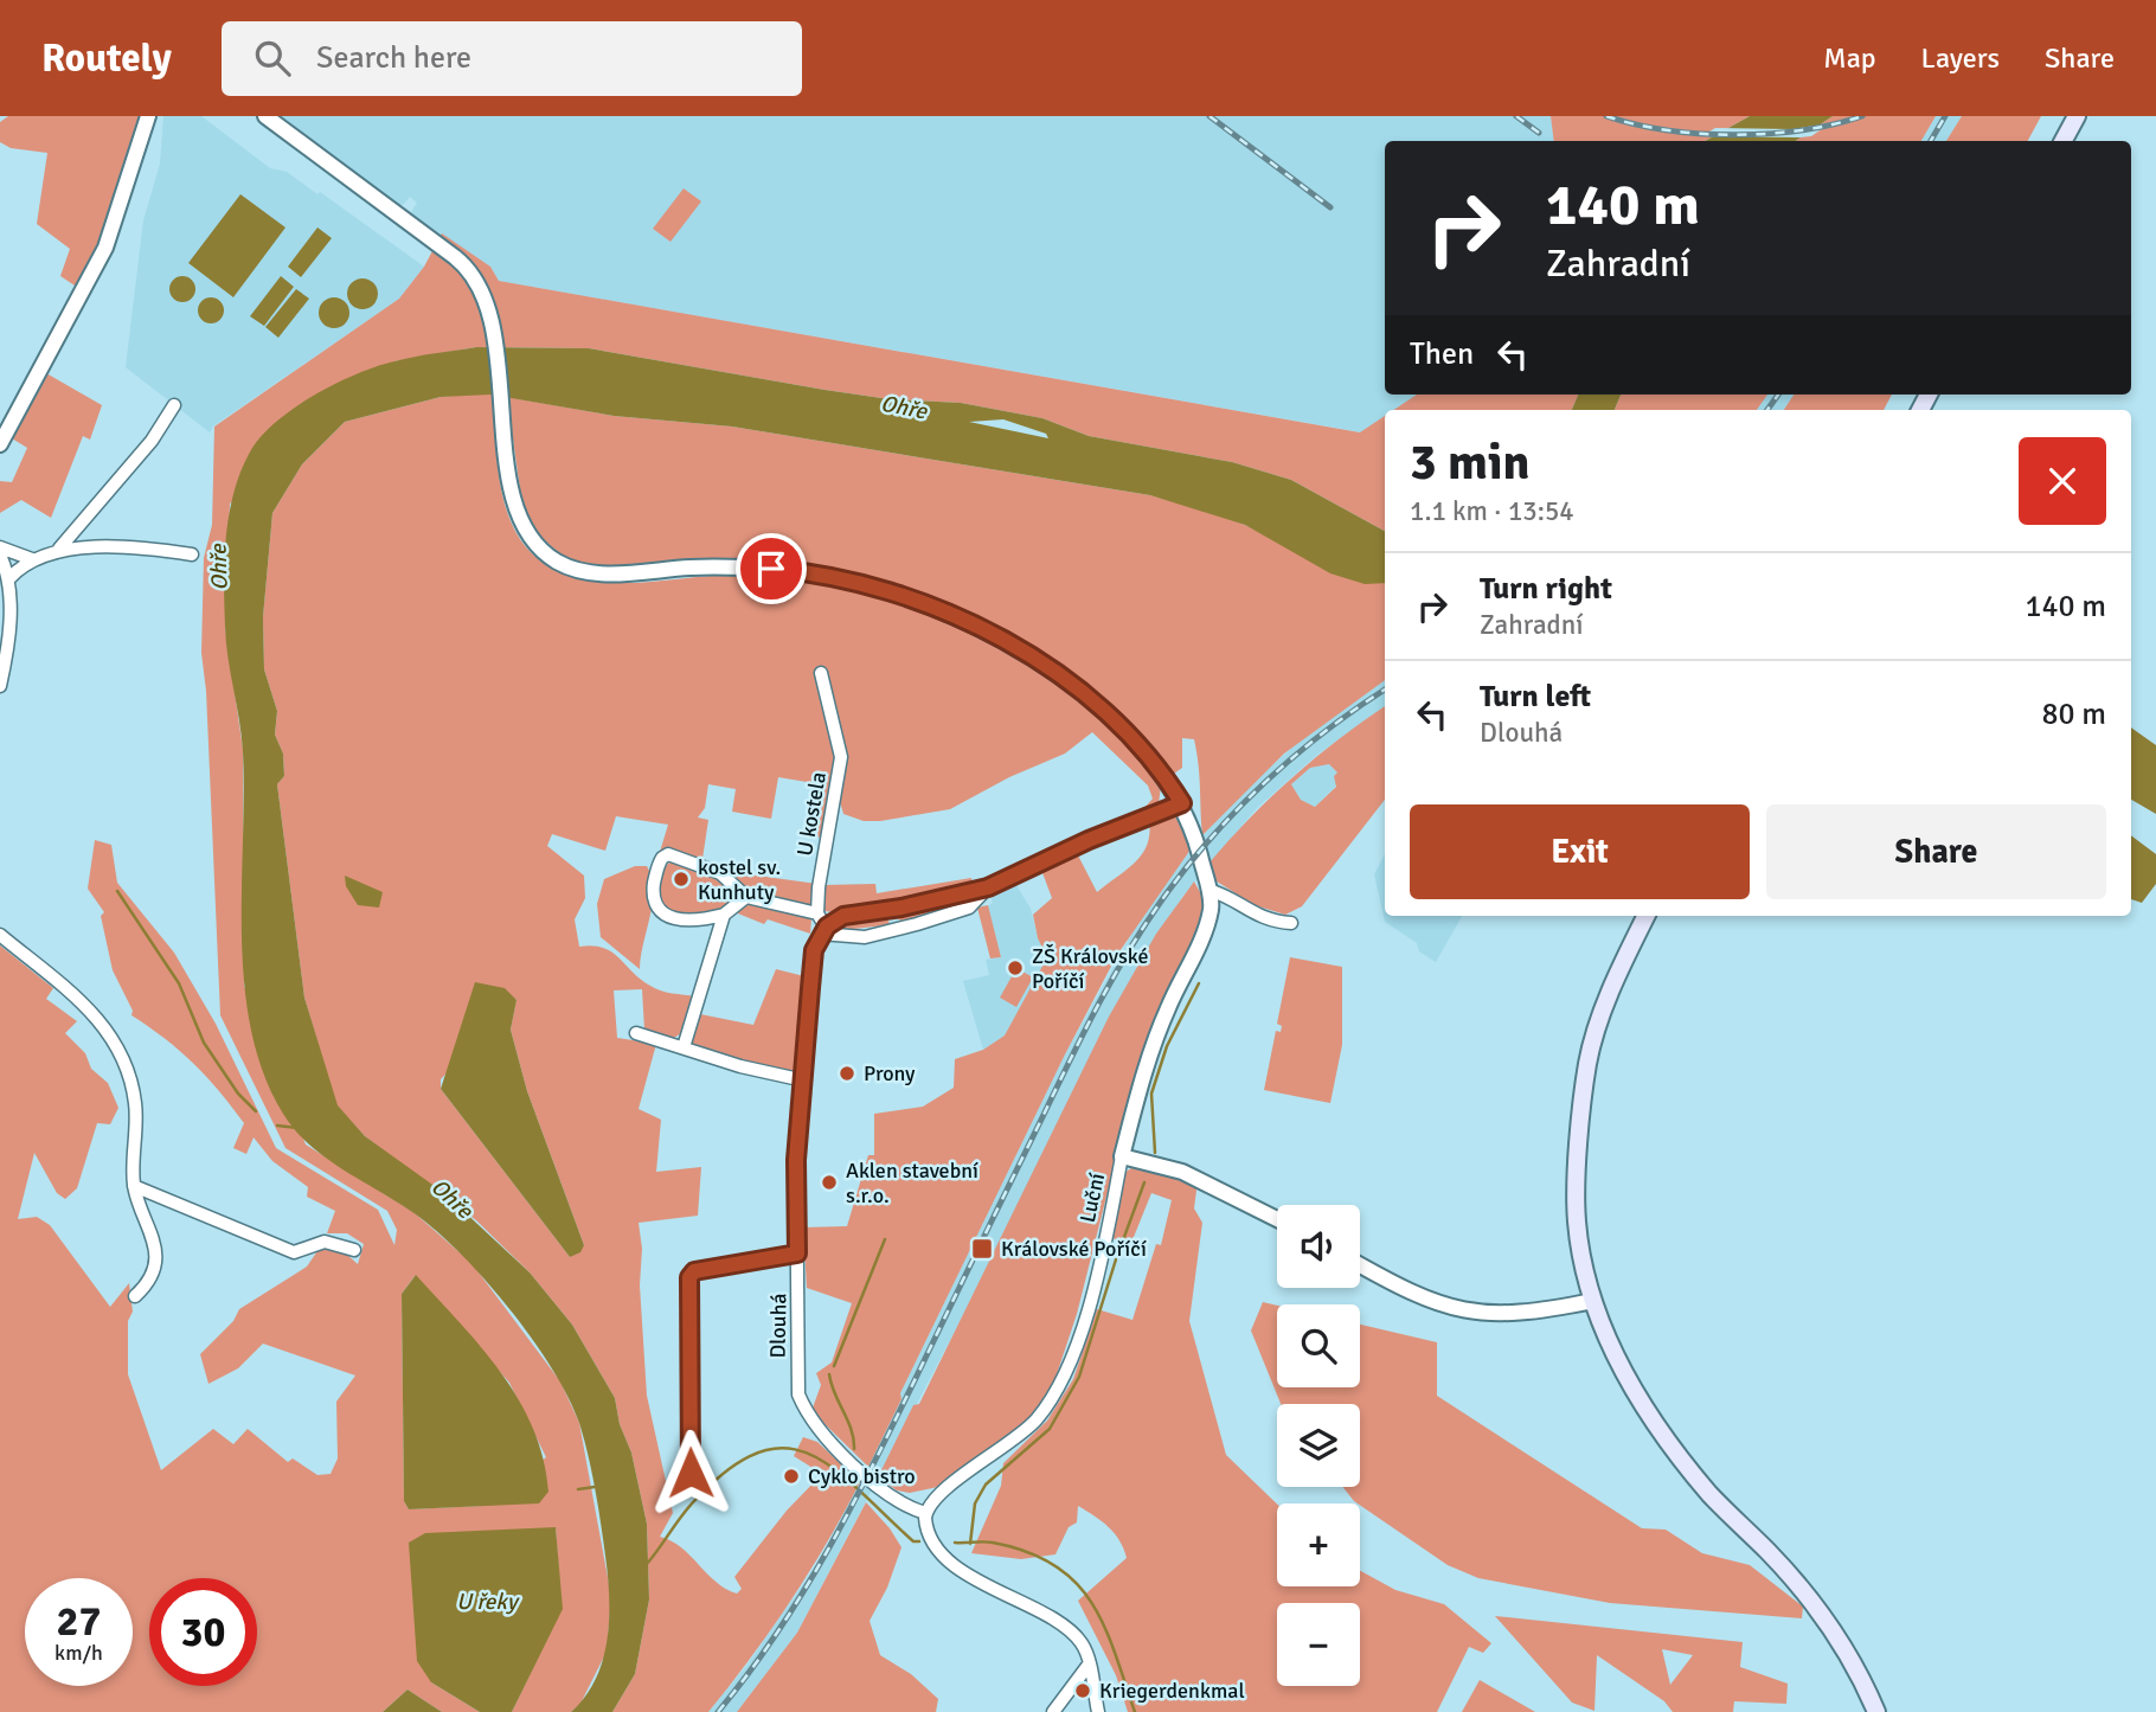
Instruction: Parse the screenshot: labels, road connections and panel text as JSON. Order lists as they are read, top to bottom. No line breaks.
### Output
{"streets":{"street":["U kostela","Luční","Dlouhá"]},"crossings":[["Luční","Dlouhá"]],"water":["Ohře","U řeky"],"places":{"other":["kostel sv. Kunhuty","ZŠ Královské Poříčí","Prony","Aklen stavební s.r.o.","Cyklo bistro","Kriegerdenkmal"],"transit":["Královské Poříčí"]},"page":{"header":"Routely","search":"Search here","nav":["Map","Layers","Share"],"turn":["140 m","Zahradní"],"then":"Then","heading":["3 min","1.1 km · 13:54"],"list":[{"name":"Turn right","note":"Zahradní","value":"140 m"},{"name":"Turn left","note":"Dlouhá","value":"80 m"}],"buttons":["Exit","Share"],"map_buttons":["+","−"],"speed":"27 km/h","limit":"30"}}
